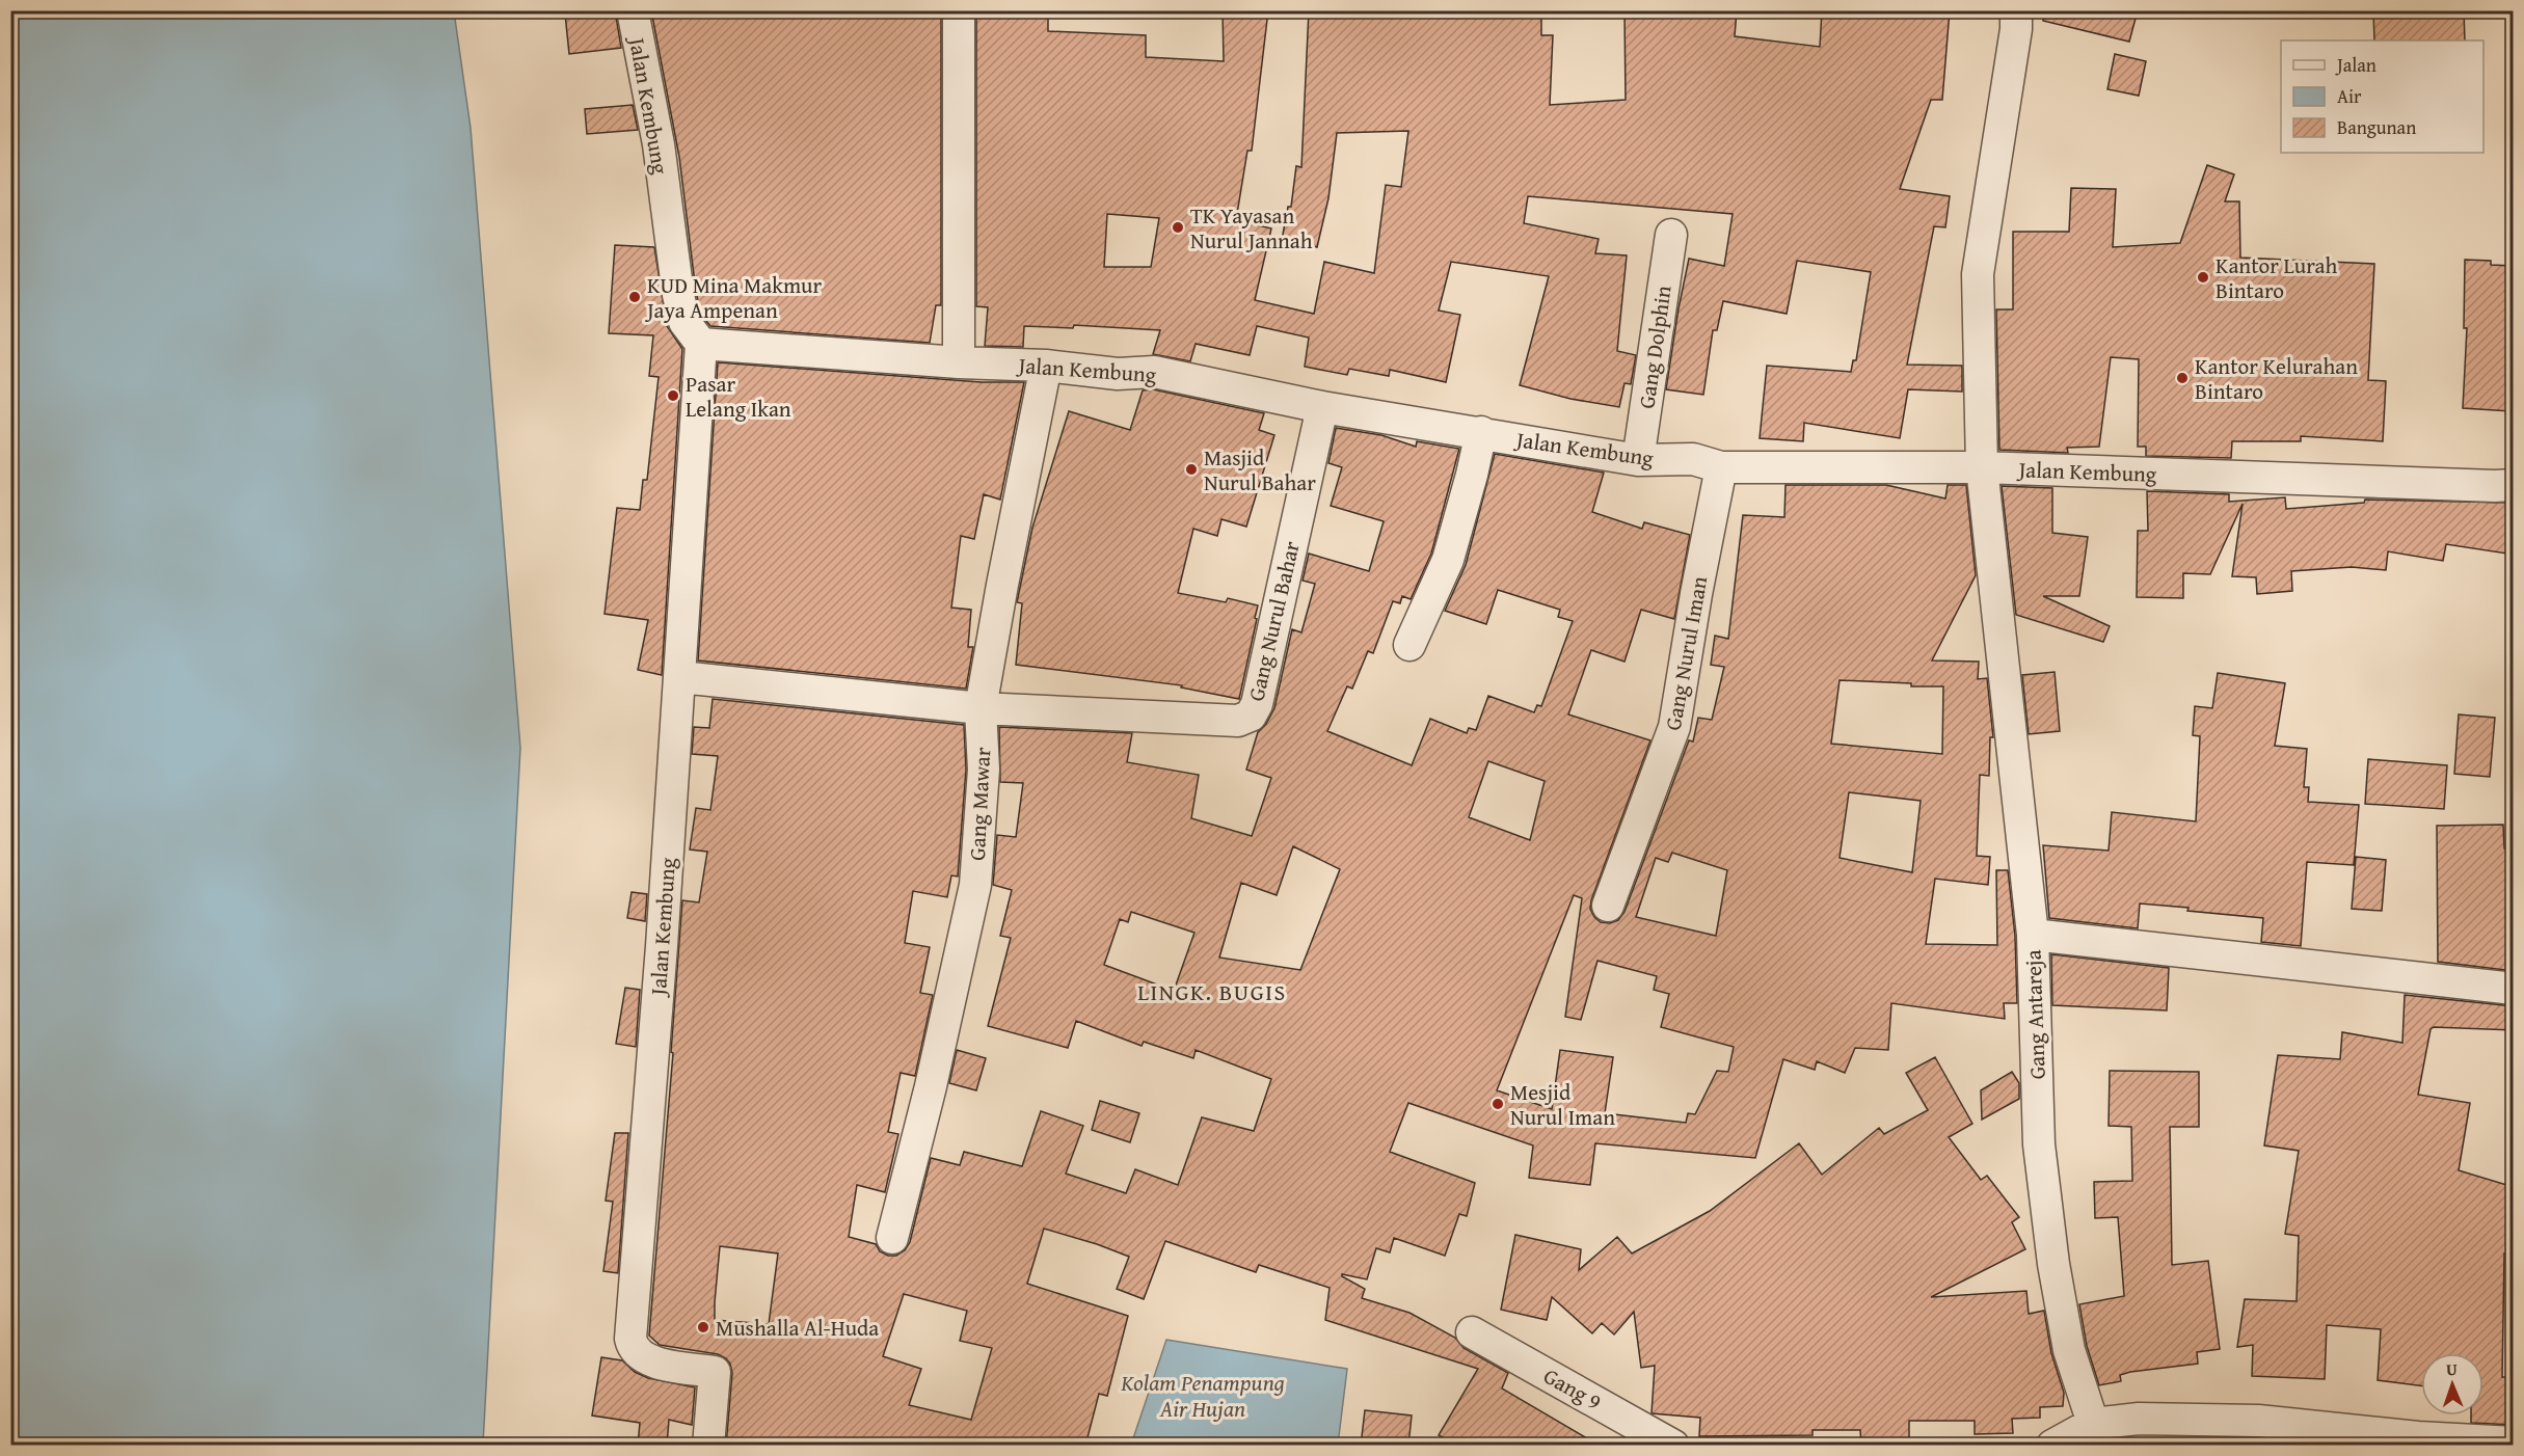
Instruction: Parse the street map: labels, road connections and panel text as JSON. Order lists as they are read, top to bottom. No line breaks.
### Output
{"streets":{"street":["Jalan Kembung","Gang Dolphin","Gang Nurul Bahar","Gang Nurul Iman","Gang Mawar","Gang Antareja","Gang 9"]},"crossings":[["Jalan Kembung","Gang Dolphin"],["Jalan Kembung","Gang Nurul Bahar"],["Jalan Kembung","Gang Nurul Iman"],["Jalan Kembung","Gang Mawar"],["Gang Nurul Bahar","Gang Mawar"]],"districts":["LINGK. BUGIS"],"water":["Kolam Penampung Air Hujan"],"places":["TK Yayasan Nurul Jannah","Kantor Lurah Bintaro","KUD Mina Makmur Jaya Ampenan","Kantor Kelurahan Bintaro","Pasar Lelang Ikan","Masjid Nurul Bahar","Mesjid Nurul Iman","Mushalla Al-Huda"],"legend":["Jalan","Air","Bangunan"],"north":"top"}
